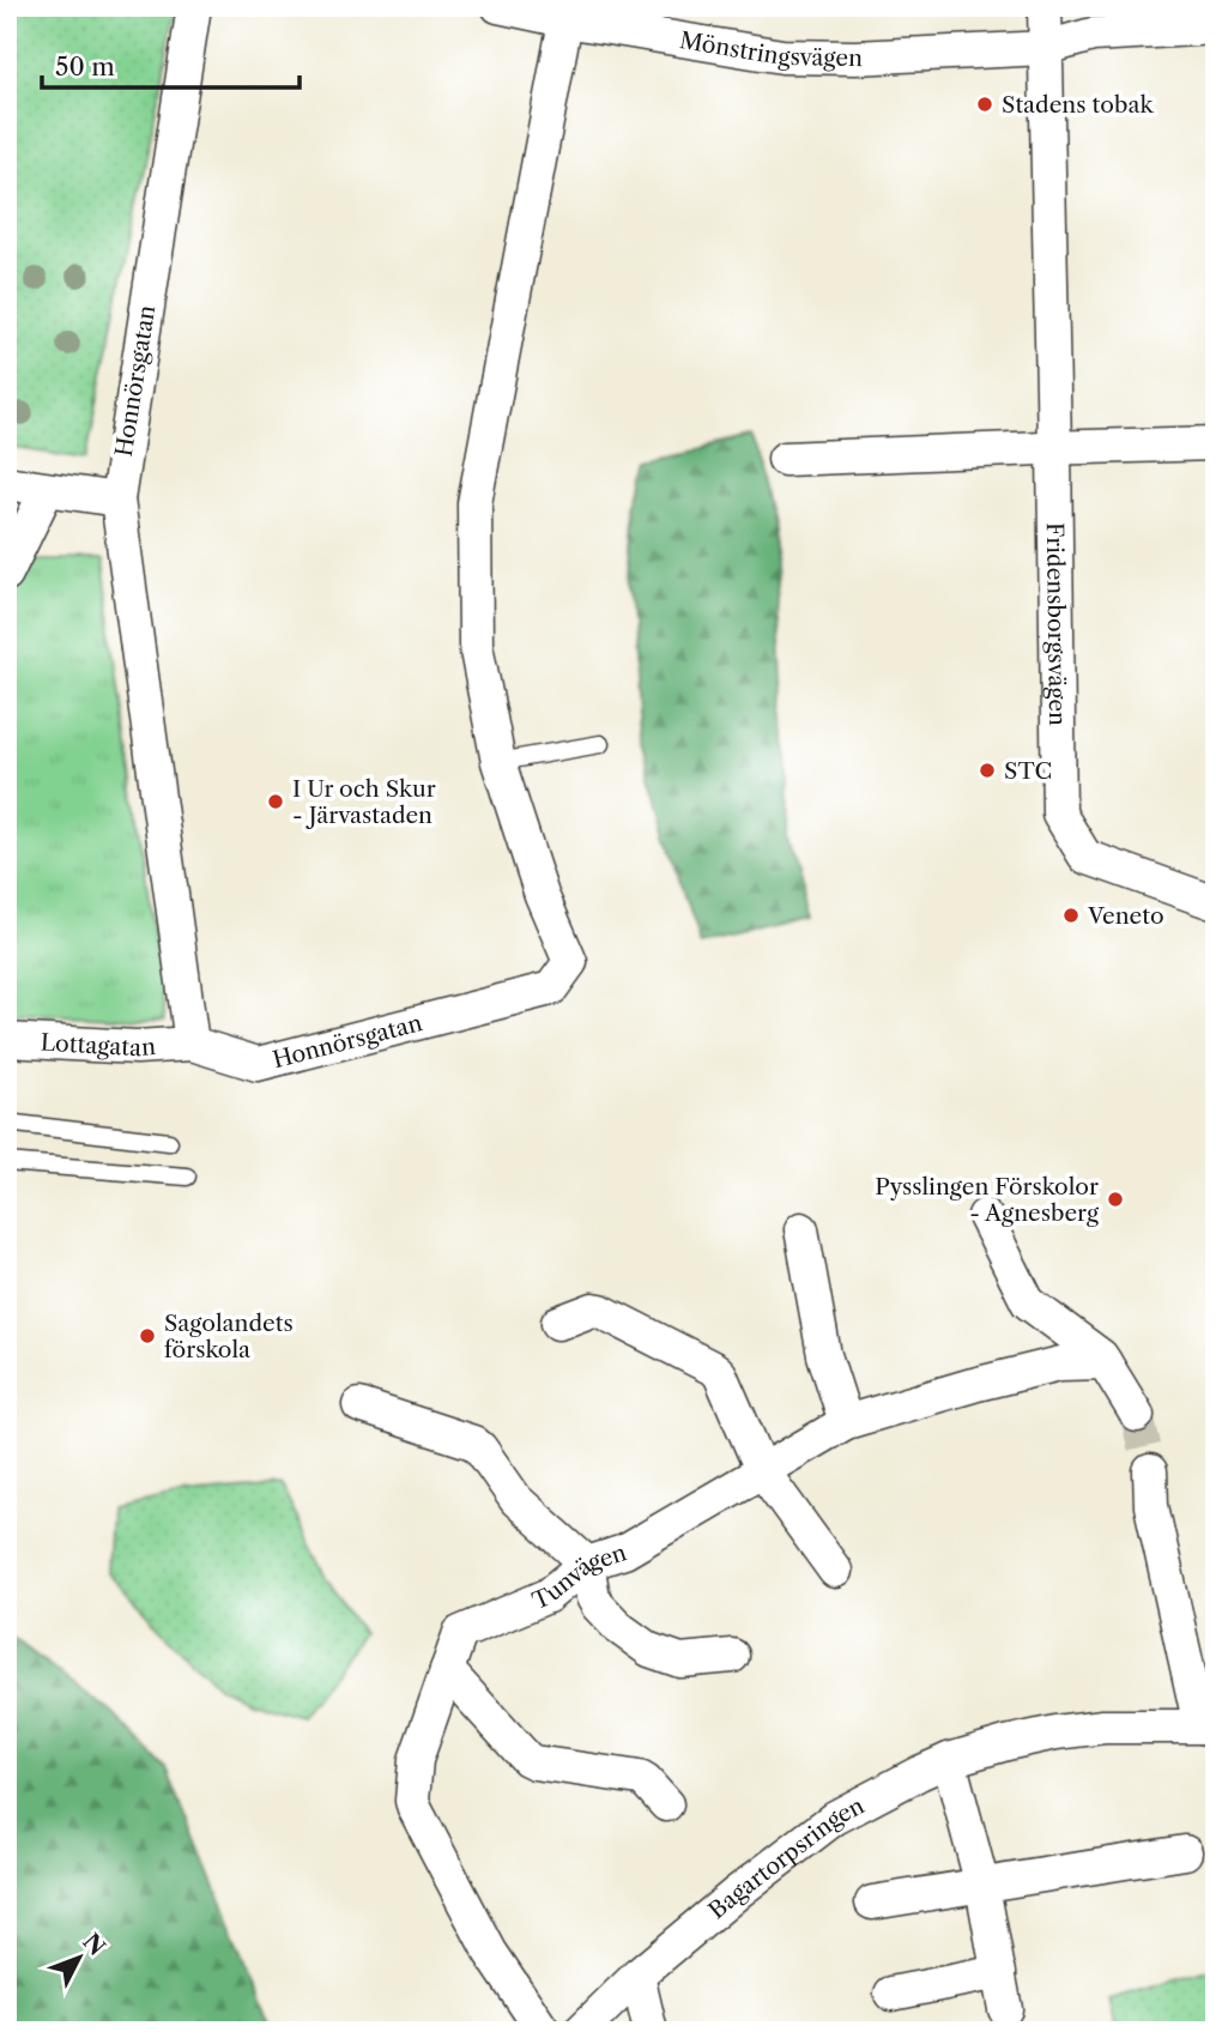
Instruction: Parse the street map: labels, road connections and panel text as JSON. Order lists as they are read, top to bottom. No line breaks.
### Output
{"streets":{"street":["Mönstringsvägen","Honnörsgatan","Fridensborgsvägen","Lottagatan","Tunvägen","Bagartorpsringen"]},"crossings":[["Mönstringsvägen","Honnörsgatan"],["Mönstringsvägen","Fridensborgsvägen"],["Honnörsgatan","Lottagatan"]],"places":["Stadens tobak","STC","I Ur och Skur - Järvastaden","Veneto","Pysslingen Förskolor - Agnesberg","Sagolandets förskola"],"scale_bar":"50 m","north":"top right"}
